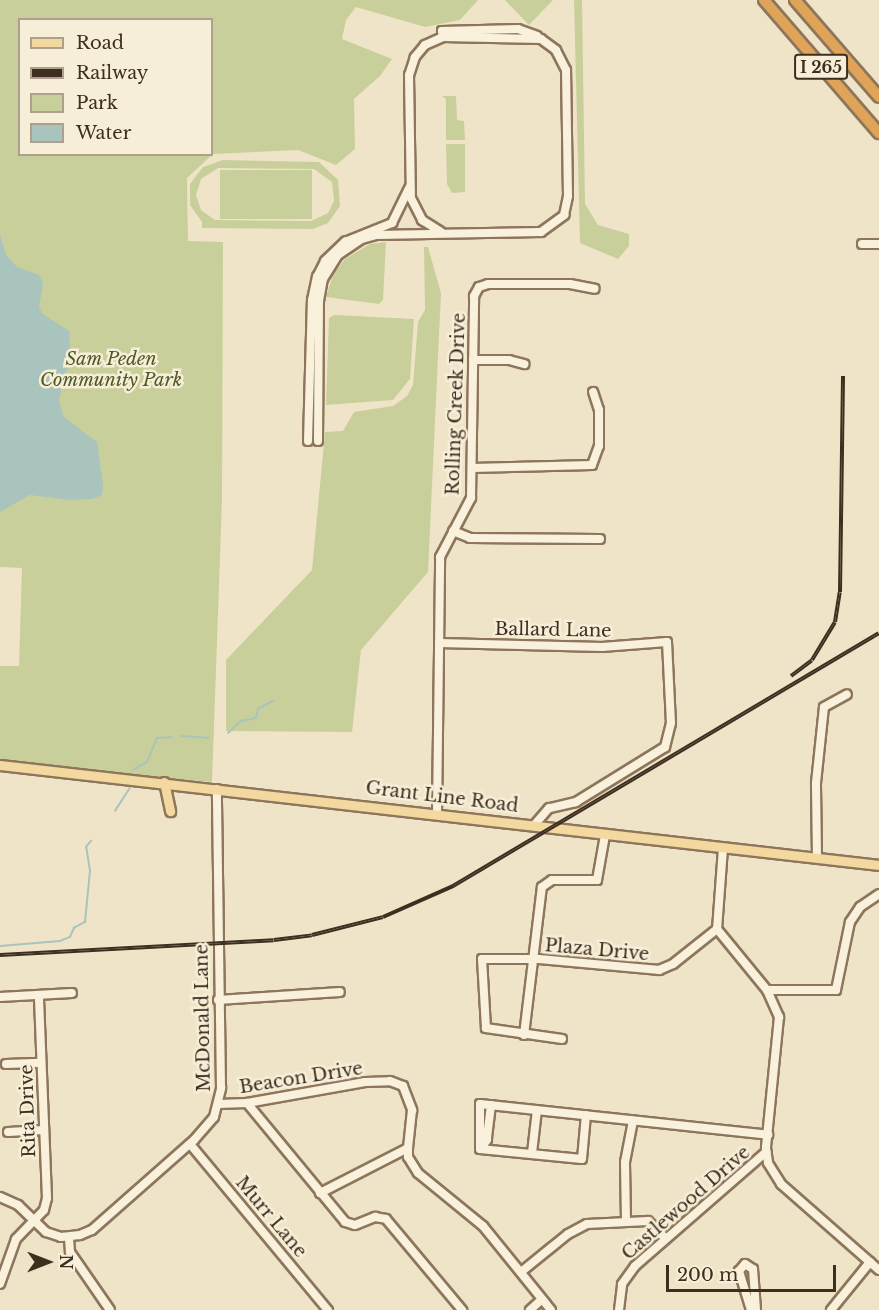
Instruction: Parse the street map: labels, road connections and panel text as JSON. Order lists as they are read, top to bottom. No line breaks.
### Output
{"streets":{"highway":["I 265"],"main road":["Grant Line Road"],"street":["Rolling Creek Drive","Ballard Lane","Plaza Drive","McDonald Lane","Beacon Drive","Rita Drive","Castlewood Drive","Murr Lane"]},"crossings":[["Rolling Creek Drive","Ballard Lane"],["Rolling Creek Drive","Grant Line Road"],["Ballard Lane","Grant Line Road"],["Grant Line Road","Plaza Drive"],["Grant Line Road","McDonald Lane"],["McDonald Lane","Beacon Drive"],["McDonald Lane","Murr Lane"]],"parks":["Sam Peden Community Park"],"legend":["Road","Railway","Park","Water"],"scale_bar":"200 m","north":"right"}
